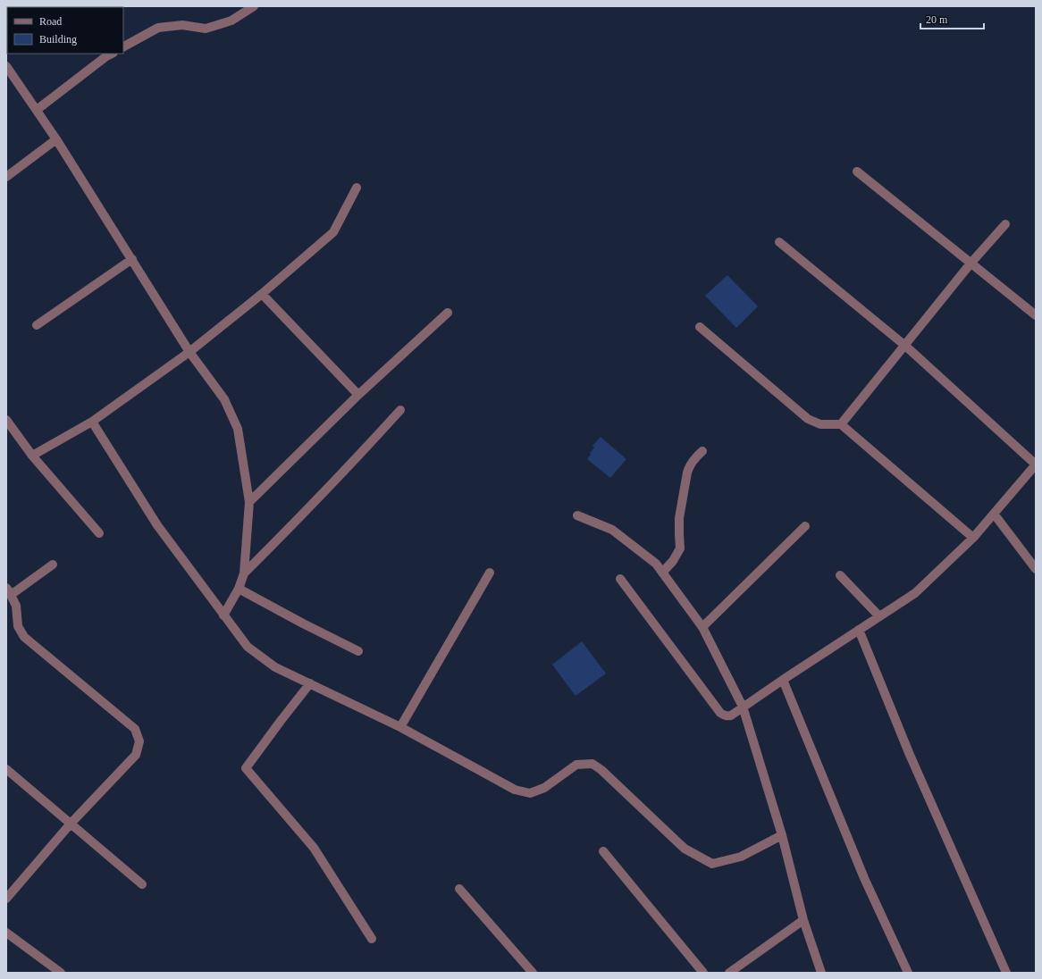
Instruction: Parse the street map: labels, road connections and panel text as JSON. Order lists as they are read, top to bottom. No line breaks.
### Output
{"legend":["Road","Building"],"scale_bar":"20 m"}
